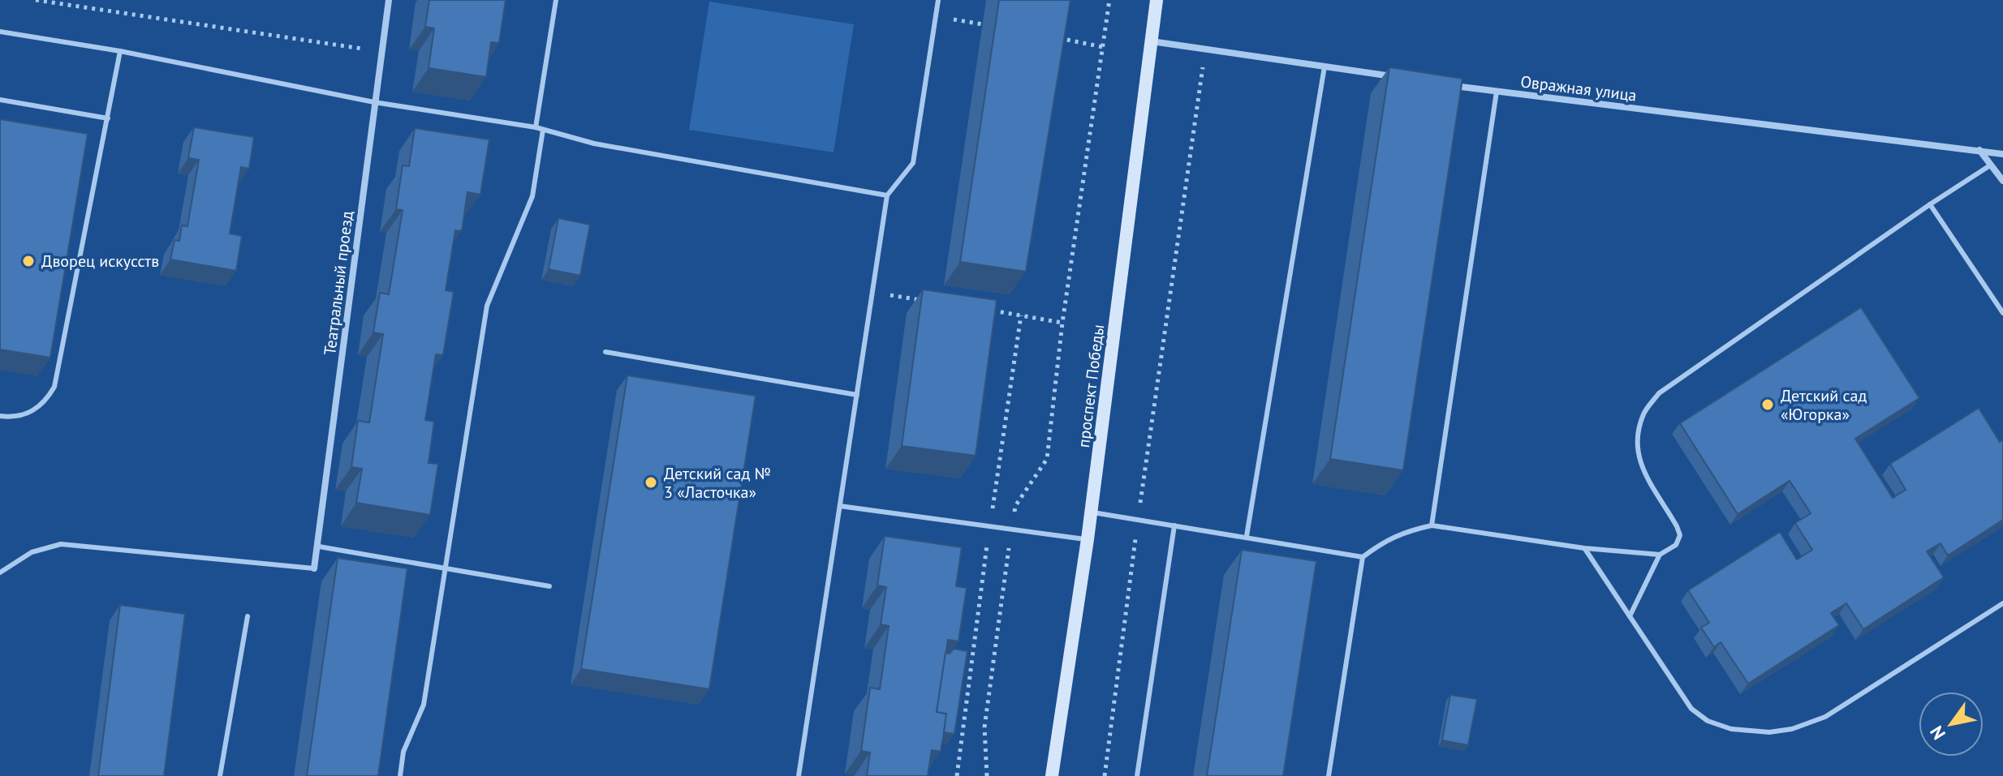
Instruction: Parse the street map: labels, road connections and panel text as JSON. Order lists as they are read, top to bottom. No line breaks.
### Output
{"streets":{"street":["Овражная улица","Театральный проезд","проспект Победы"]},"places":["Дворец искусств","Детский сад «Югорка»","Детский сад № 3 «Ласточка»"],"north":"bottom left"}
